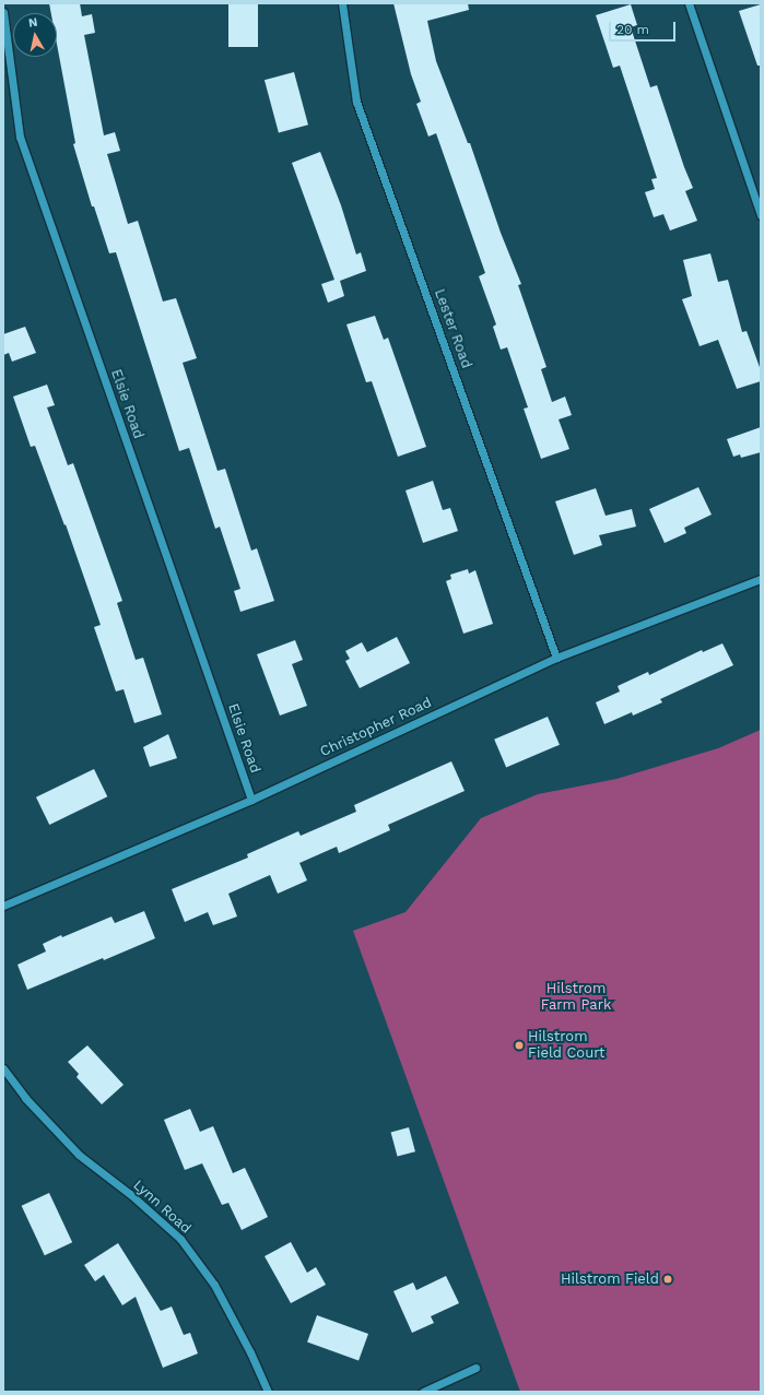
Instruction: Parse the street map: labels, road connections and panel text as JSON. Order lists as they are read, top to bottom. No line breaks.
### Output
{"streets":{"street":["Lester Road","Elsie Road","Christopher Road","Lynn Road"]},"crossings":[["Lester Road","Christopher Road"],["Elsie Road","Christopher Road"]],"parks":["Hilstrom Farm Park"],"places":["Hilstrom Field Court","Hilstrom Field"],"scale_bar":"20 m","north":"top"}
